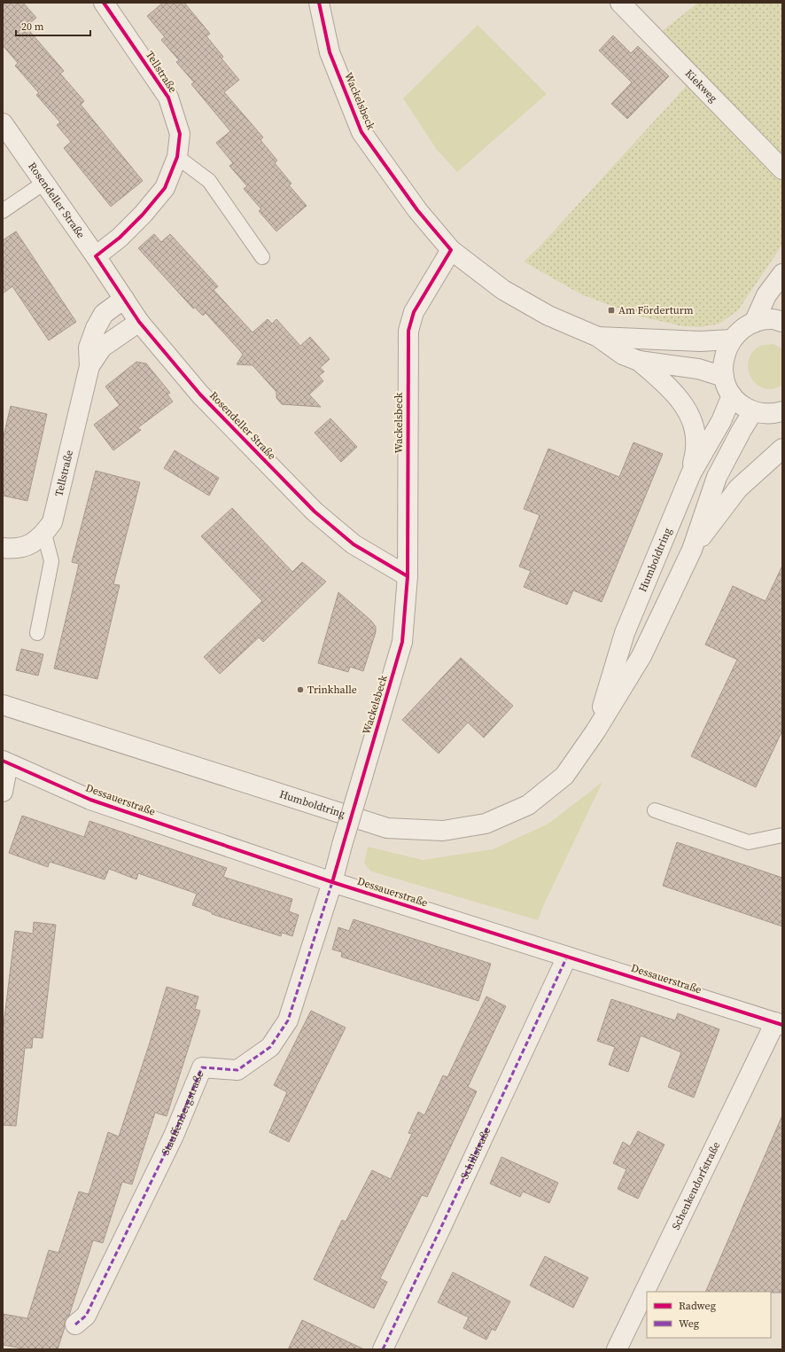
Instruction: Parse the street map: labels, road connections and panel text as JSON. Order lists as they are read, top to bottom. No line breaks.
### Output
{"streets":{"street":["Tellstraße","Kiekweg","Wackelsbeck","Rosendeller Straße","Humboldtring","Dessauerstraße","Stauffenbergstraße","Schillstraße","Schenkendorfstraße"]},"crossings":[["Tellstraße","Rosendeller Straße"],["Wackelsbeck","Rosendeller Straße"],["Wackelsbeck","Dessauerstraße"],["Wackelsbeck","Stauffenbergstraße"],["Dessauerstraße","Stauffenbergstraße"],["Dessauerstraße","Schillstraße"],["Dessauerstraße","Schenkendorfstraße"]],"places":{"transit":["Am Förderturm"],"other":["Trinkhalle"]},"legend":["Radweg","Weg"],"scale_bar":"20 m"}
